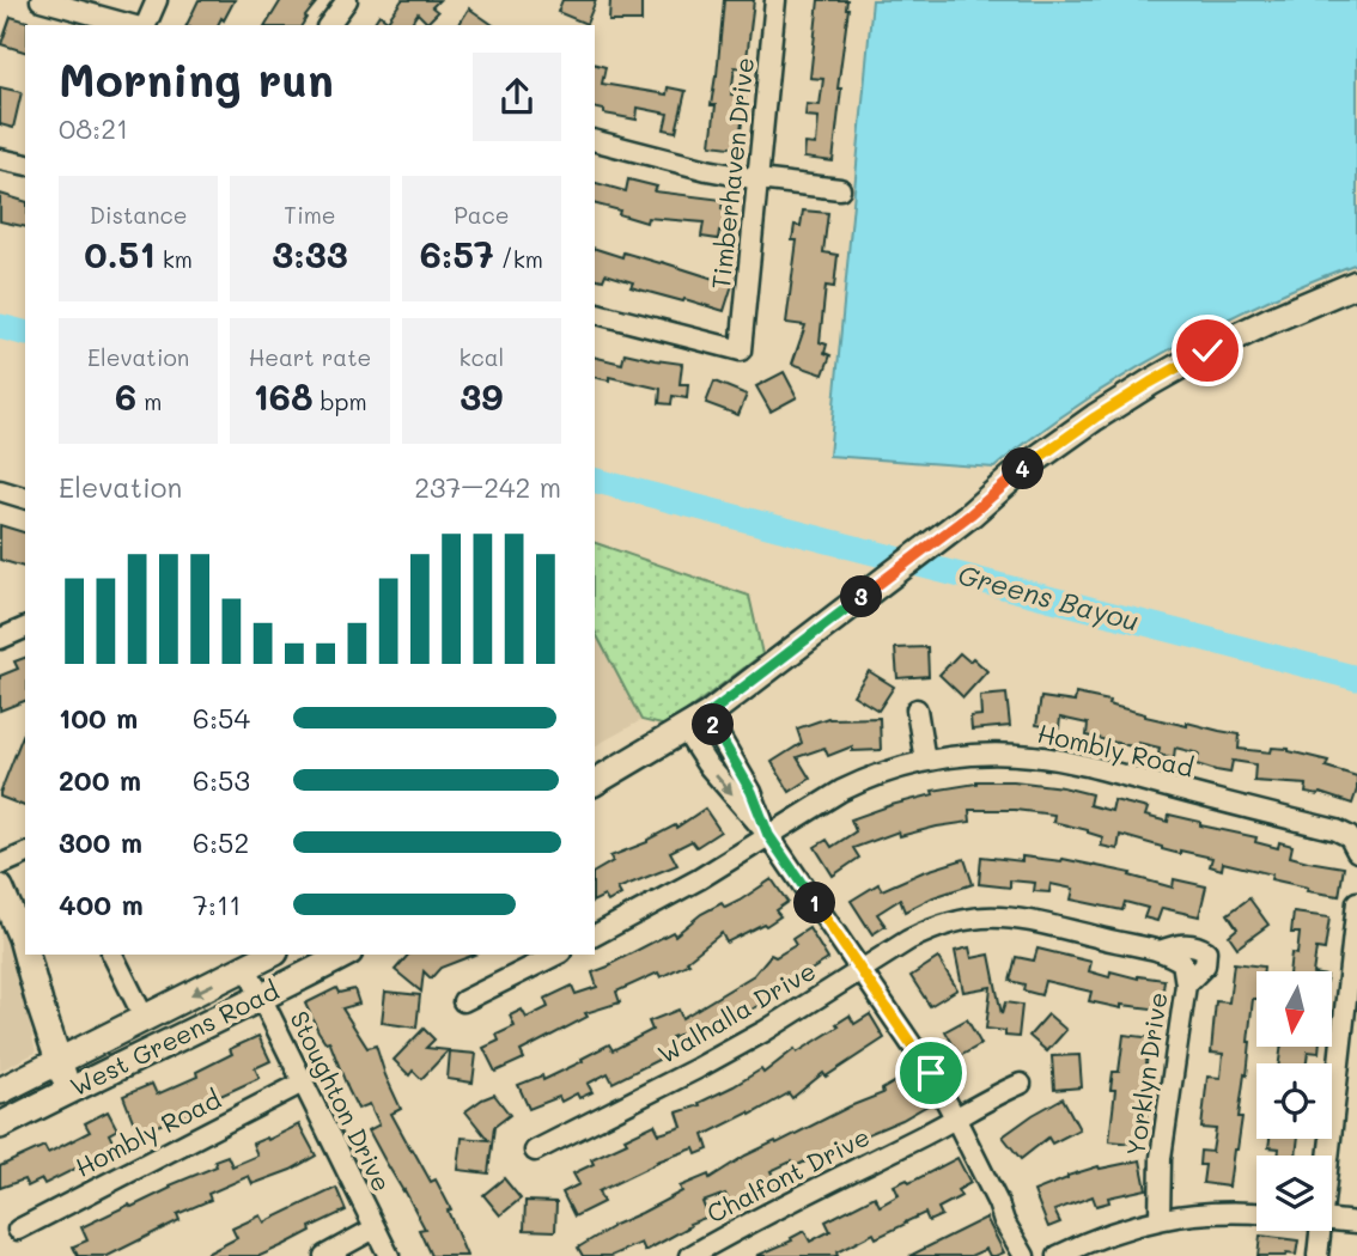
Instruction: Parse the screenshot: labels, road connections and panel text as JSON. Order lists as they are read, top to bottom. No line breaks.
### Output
{"streets":{"main road":["West Greens Road"],"street":["Timberhaven Drive","Hombly Road","Walhalla Drive","Yorklyn Drive","Stoughton Drive","Chalfont Drive"]},"crossings":[["Hombly Road","Stoughton Drive"],["Walhalla Drive","Yorklyn Drive"],["West Greens Road","Stoughton Drive"]],"water":["Greens Bayou"],"north":"bottom","page":{"heading":["Morning run","08:21"],"stats":[["Distance","0.51 km"],["Time","3:33"],["Pace","6:57 /km"],["Elevation","6 m"],["Heart rate","168 bpm"],["kcal","39"]],"pins":["4","3","2","1"],"chart":["Elevation","237–242 m"],"list":[{"name":"100 m","note":"6:54"},{"name":"200 m","note":"6:53"},{"name":"300 m","note":"6:52"},{"name":"400 m","note":"7:11"}]}}
